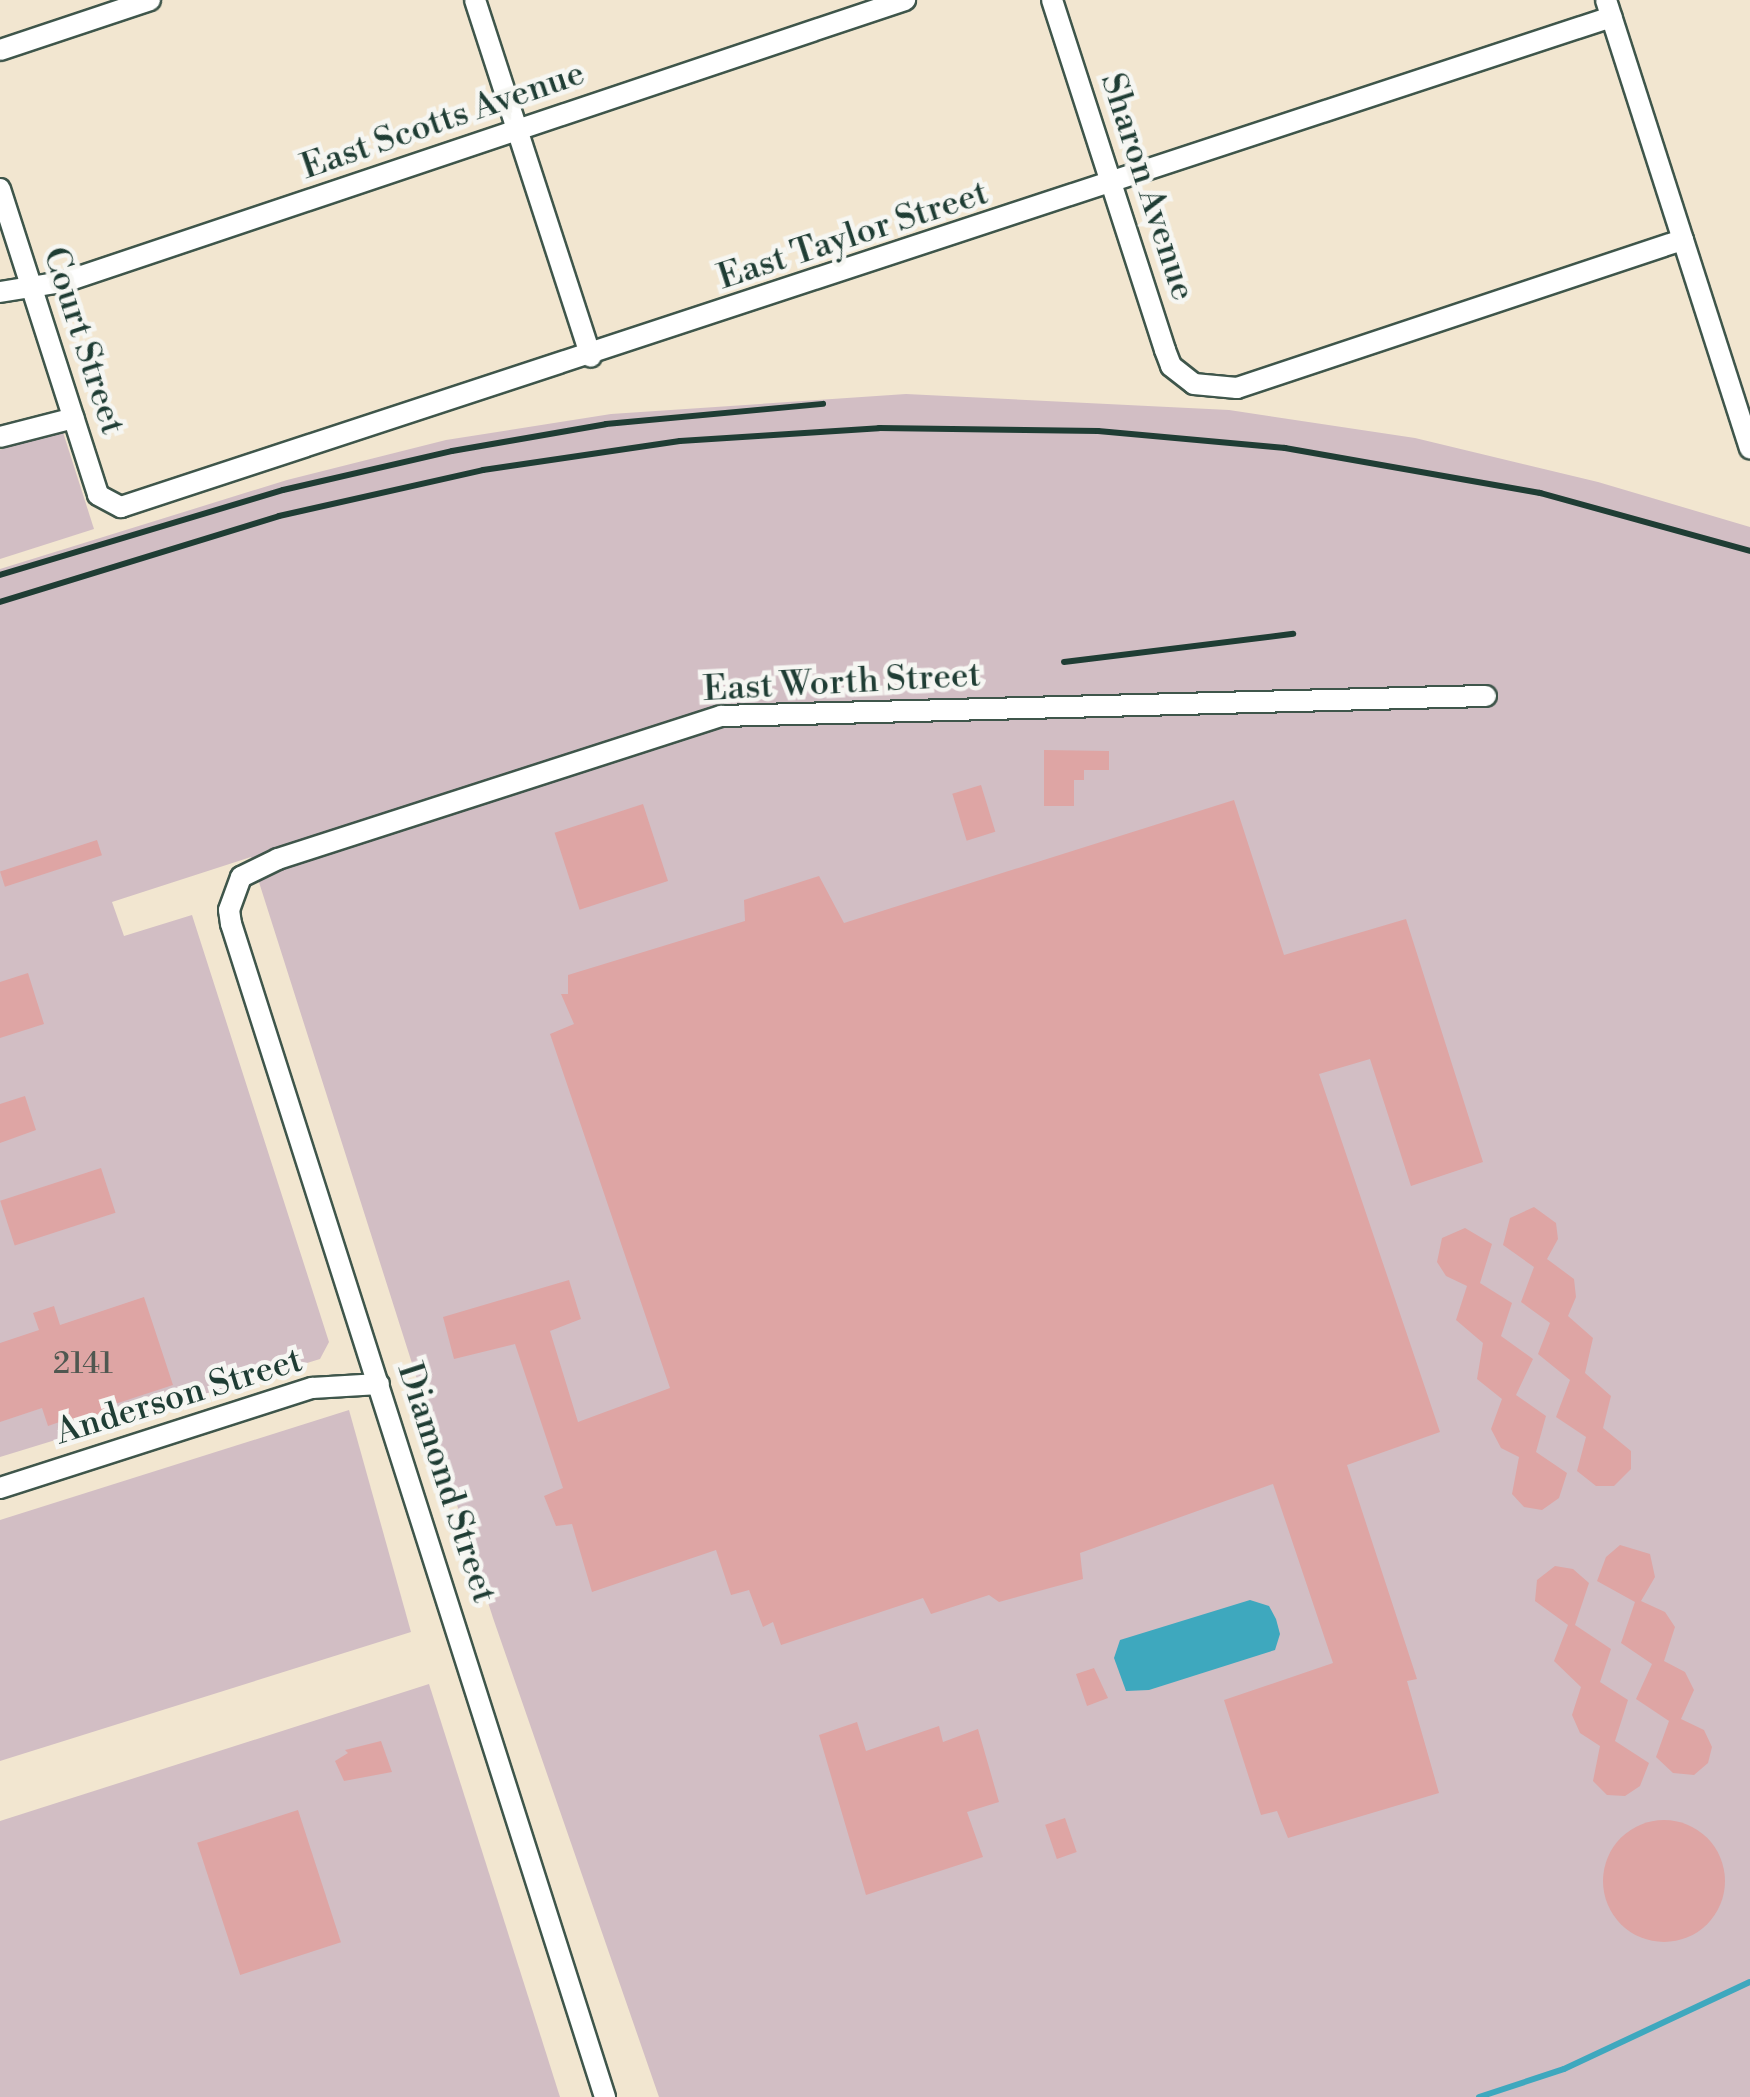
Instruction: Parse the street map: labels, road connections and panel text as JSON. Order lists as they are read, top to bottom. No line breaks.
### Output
{"streets":{"street":["East Scotts Avenue","Sharon Avenue","East Taylor Street","Court Street","East Worth Street","Anderson Street","Diamond Street"]},"crossings":[["East Scotts Avenue","Court Street"],["Sharon Avenue","East Taylor Street"],["East Taylor Street","Court Street"],["East Worth Street","Diamond Street"],["Anderson Street","Diamond Street"]],"house_numbers":["2141"]}
